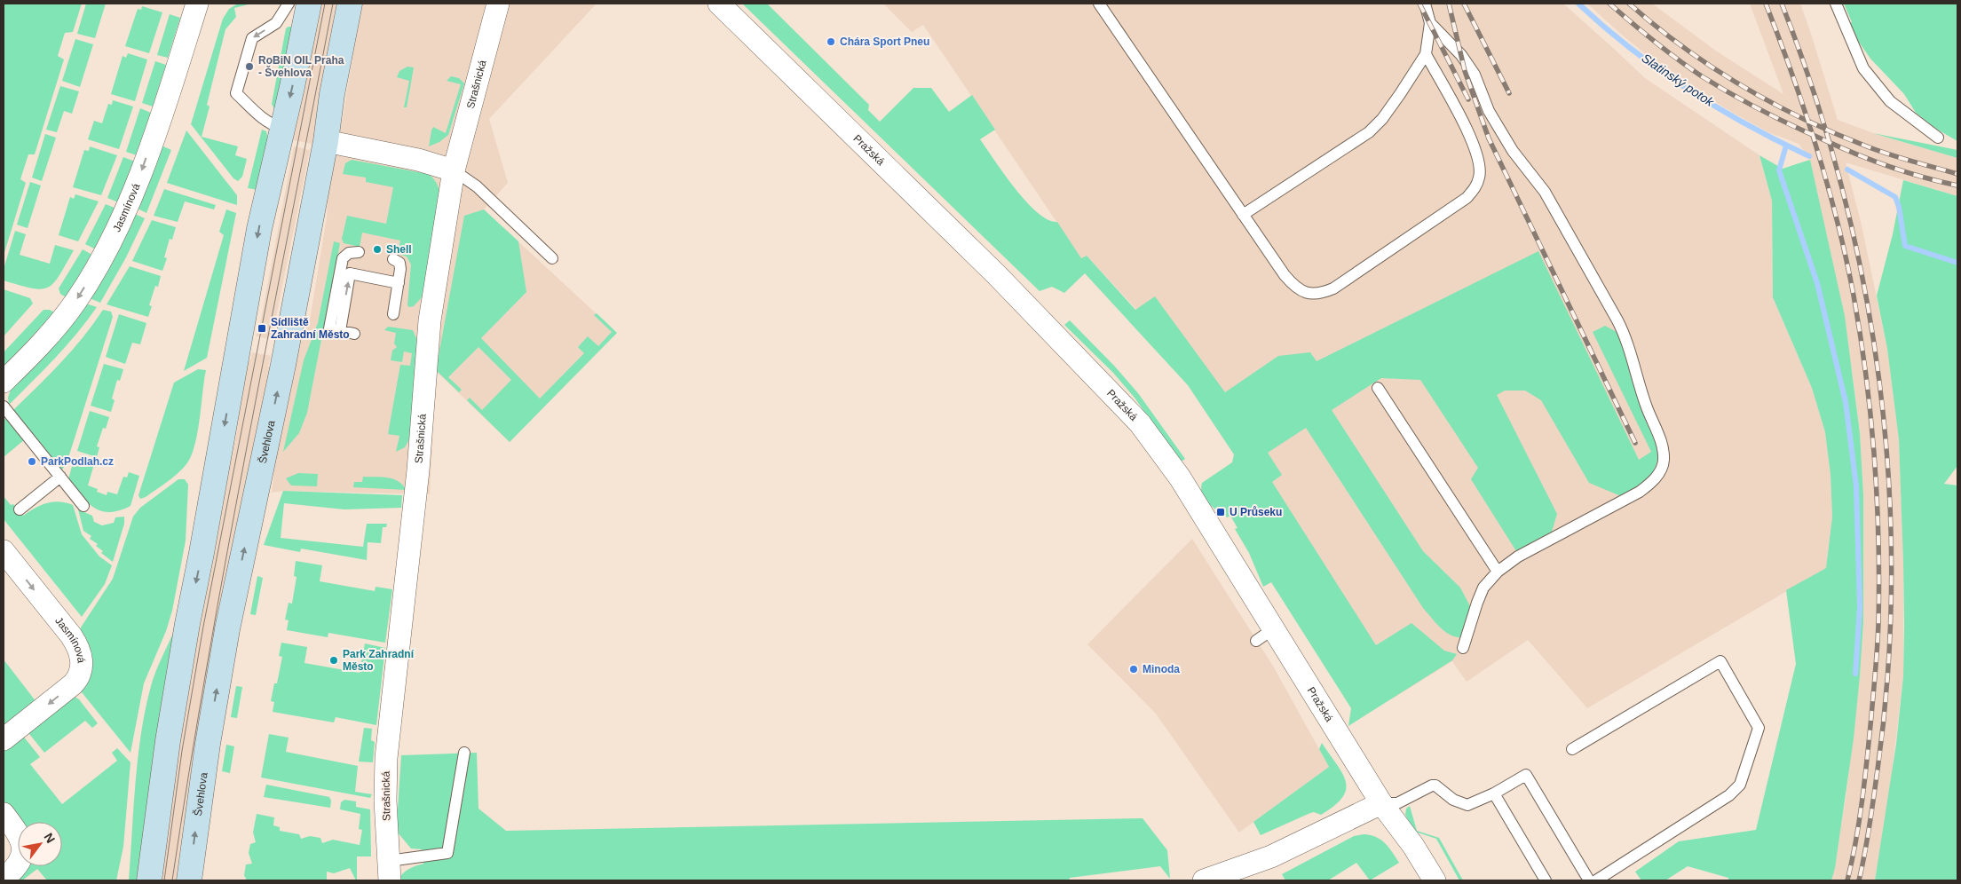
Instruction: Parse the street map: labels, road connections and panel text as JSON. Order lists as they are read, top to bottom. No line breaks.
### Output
{"streets":{"main road":["Švehlova"],"street":["Strašnická","Pražská","Jasmínová"]},"one_way":["Jasmínová"],"water":["Slatinský potok"],"places":{"other":["Chára Sport Pneu","RoBiN OIL Praha - Švehlova","Shell","ParkPodlah.cz","Park Zahradní Město","Minoda"],"transit":["Sídliště Zahradní Město","U Průseku"]},"north":"top right"}
